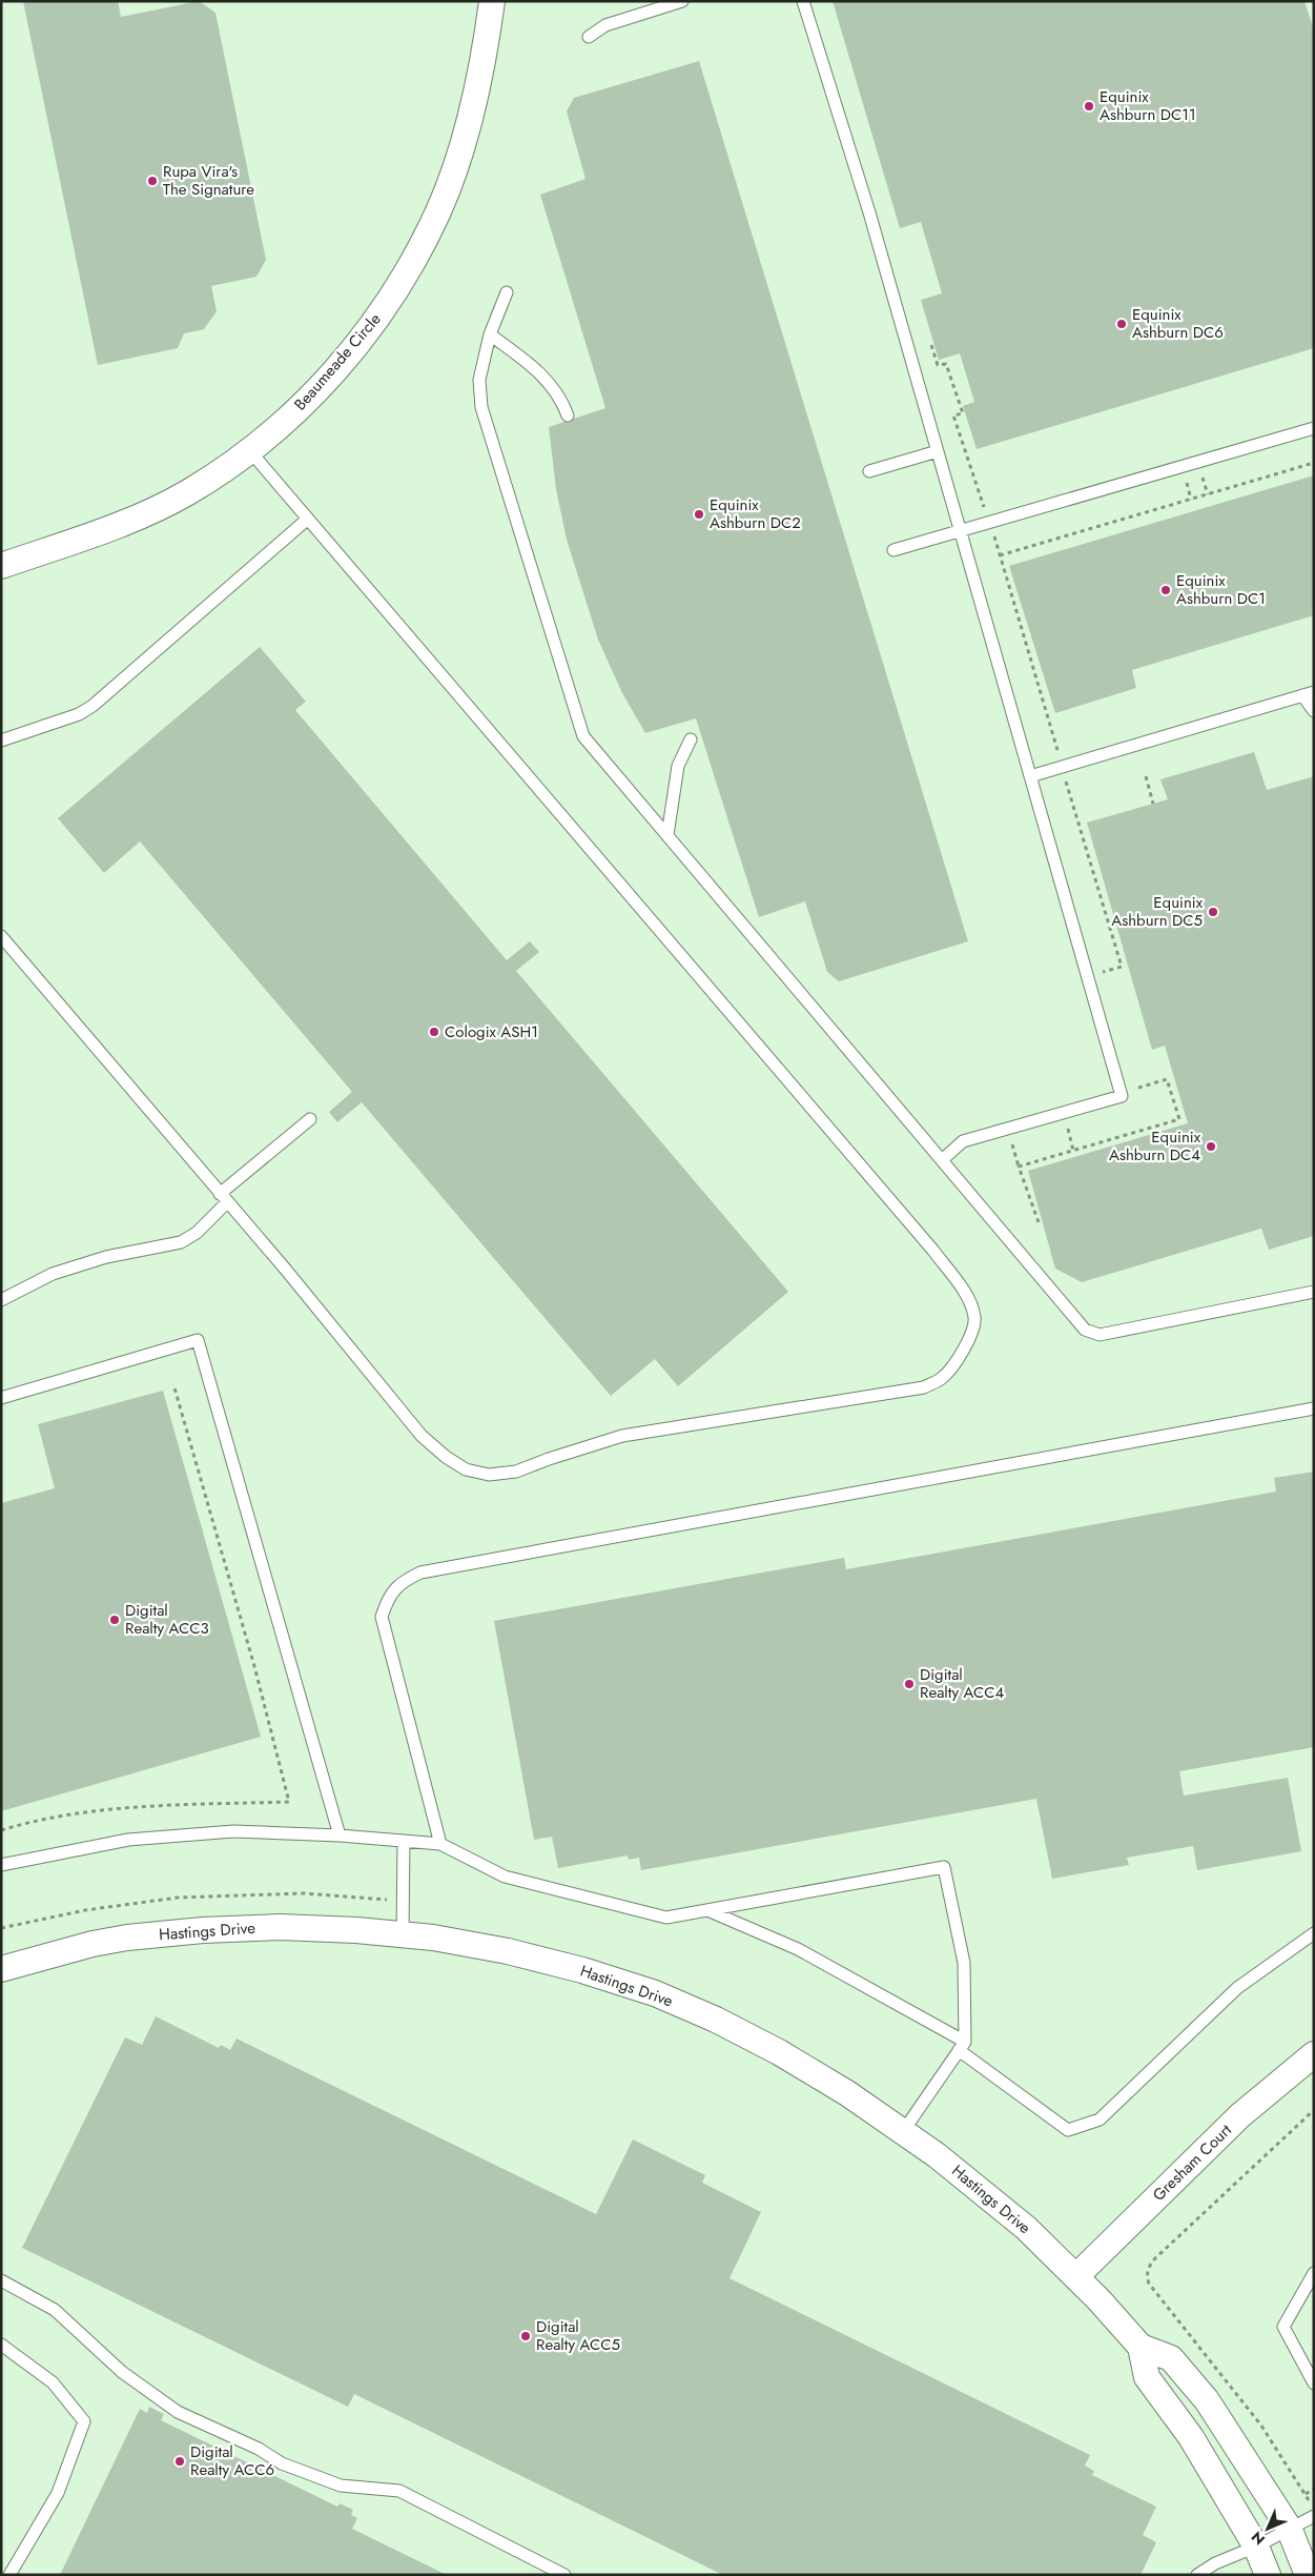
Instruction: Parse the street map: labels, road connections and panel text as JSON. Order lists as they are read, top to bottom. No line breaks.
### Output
{"streets":{"street":["Beaumeade Circle","Hastings Drive","Gresham Court"]},"crossings":[["Hastings Drive","Gresham Court"]],"places":["Equinix Ashburn DC11","Rupa Vira's The Signature","Equinix Ashburn DC6","Equinix Ashburn DC2","Equinix Ashburn DC1","Equinix Ashburn DC5","Cologix ASH1","Equinix Ashburn DC4","Digital Realty ACC3","Digital Realty ACC4","Digital Realty ACC5","Digital Realty ACC6"],"north":"bottom left"}
